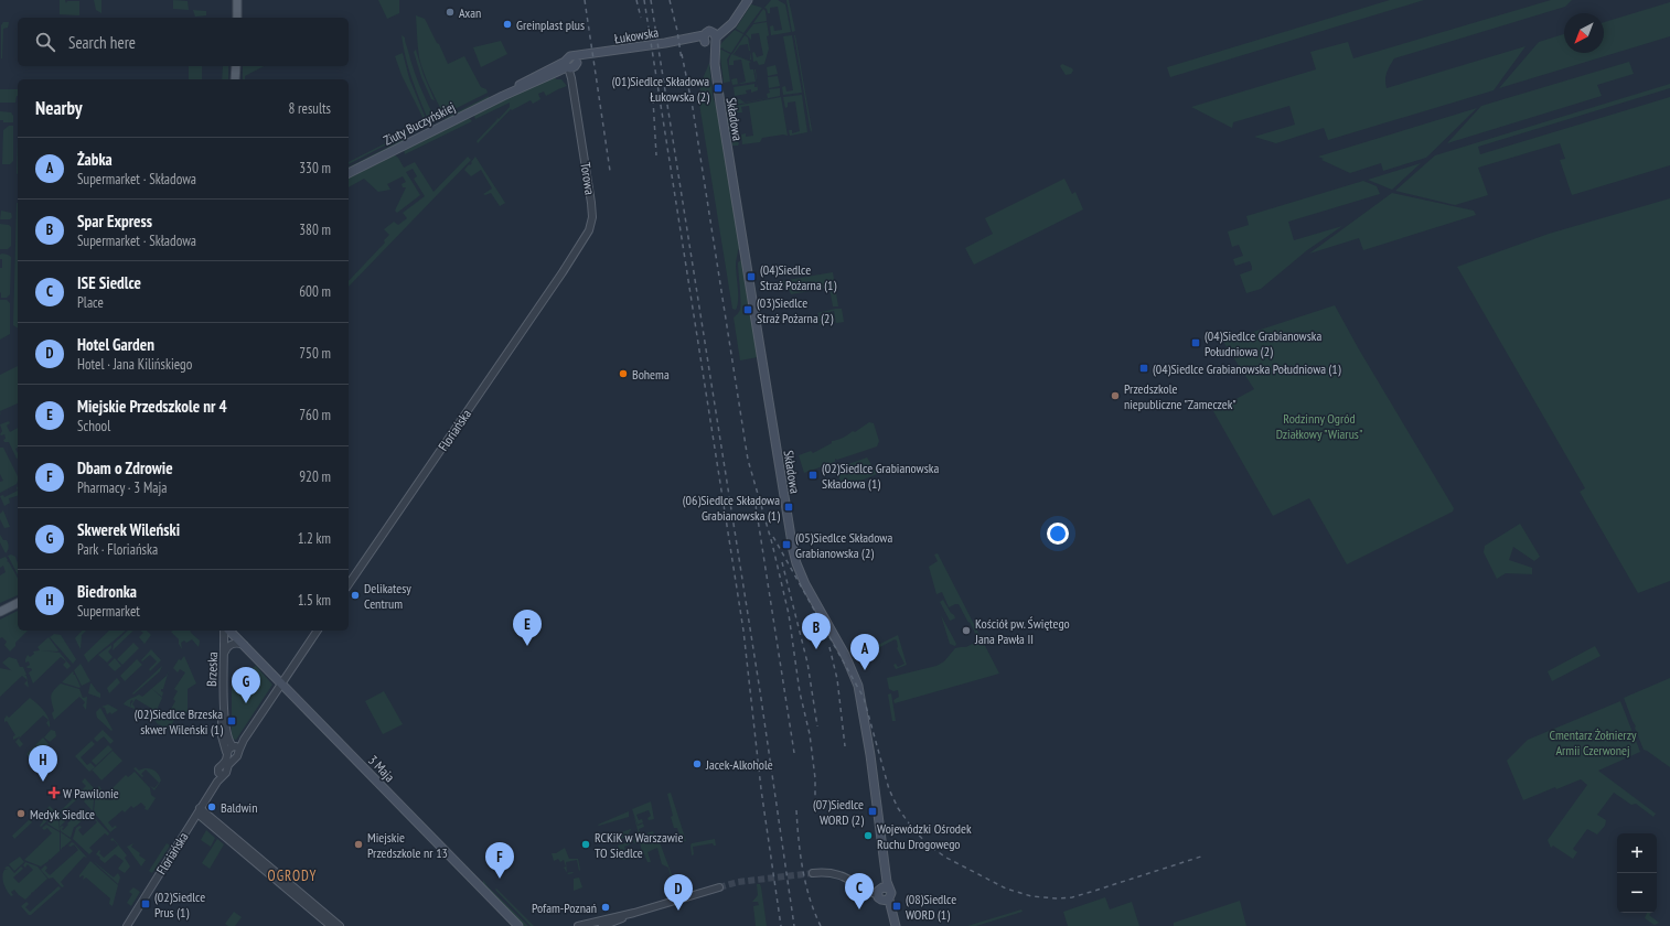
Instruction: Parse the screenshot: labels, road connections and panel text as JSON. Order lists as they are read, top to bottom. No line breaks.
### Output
{"streets":{"main road":["Łukowska","Składowa","Ziuty Buczyńskiej","3 Maja"],"street":["Torowa","Floriańska","Brzeska"]},"crossings":[["Łukowska","Składowa"],["Łukowska","Ziuty Buczyńskiej"],["Łukowska","Torowa"],["Ziuty Buczyńskiej","Torowa"],["Torowa","Floriańska"],["Floriańska","Brzeska"]],"districts":["OGRODY"],"parks":["Rodzinny Ogród Działkowy \"Wiarus\"","Cmentarz Żołnierzy Armii Czerwonej"],"places":{"other":["Axan","Greinplast plus","Bohema","Przedszkole niepubliczne \"Zameczek\"","Delikatesy Centrum","Kościół pw. Świętego Jana Pawła II","Jacek-Alkohole","Baldwin","Medyk Siedlce","Wojewódzki Ośrodek Ruchu Drogowego","Miejskie Przedszkole nr 13","RCKiK w Warszawie TO Siedlce","Pofam-Poznań"],"transit":["(01)Siedlce Składowa Łukowska (2)","(04)Siedlce Straż Pożarna (1)","(03)Siedlce Straż Pożarna (2)","(04)Siedlce Grabianowska Południowa (2)","(04)Siedlce Grabianowska Południowa (1)","(02)Siedlce Grabianowska Składowa (1)","(06)Siedlce Składowa Grabianowska (1)","(05)Siedlce Składowa Grabianowska (2)","(02)Siedlce Brzeska skwer Wileński (1)","(07)Siedlce WORD (2)","(02)Siedlce Prus (1)","(08)Siedlce WORD (1)"],"health":["W Pawilonie"]},"north":"bottom left","page":{"search":"Search here","heading":["Nearby","8 results"],"list":[{"mark":"A","name":"Żabka","note":"Supermarket · Składowa","value":"330 m"},{"mark":"B","name":"Spar Express","note":"Supermarket · Składowa","value":"380 m"},{"mark":"C","name":"ISE Siedlce","note":"Place","value":"600 m"},{"mark":"D","name":"Hotel Garden","note":"Hotel · Jana Kilińskiego","value":"750 m"},{"mark":"E","name":"Miejskie Przedszkole nr 4","note":"School","value":"760 m"},{"mark":"F","name":"Dbam o Zdrowie","note":"Pharmacy · 3 Maja","value":"920 m"},{"mark":"G","name":"Skwerek Wileński","note":"Park · Floriańska","value":"1.2 km"},{"mark":"H","name":"Biedronka","note":"Supermarket","value":"1.5 km"}],"pins":["E","B","A","G","H","F","C","D"],"map_buttons":["+","−"]}}
